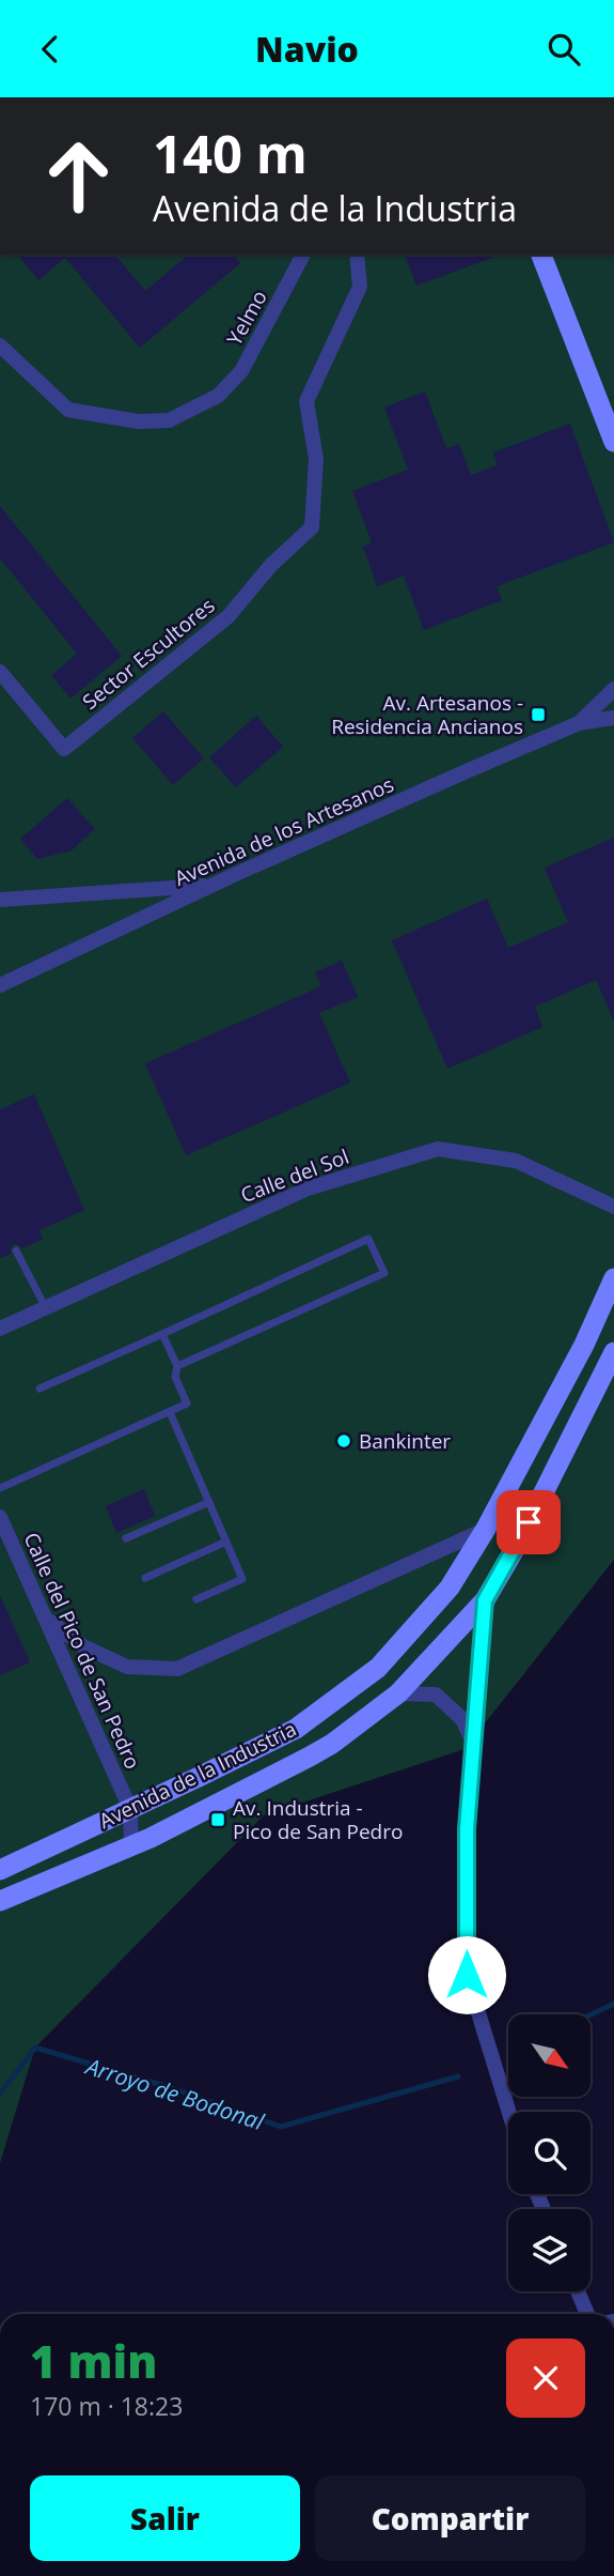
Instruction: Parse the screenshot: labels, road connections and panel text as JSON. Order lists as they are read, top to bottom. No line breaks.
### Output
{"streets":{"street":["Yelmo","Sector Escultores","Avenida de los Artesanos","Calle del Sol","Calle del Pico de San Pedro","Avenida de la Industria"]},"crossings":[["Calle del Pico de San Pedro","Avenida de la Industria"]],"water":["Arroyo de Bodonal"],"places":{"transit":["Av. Artesanos - Residencia Ancianos","Av. Industria - Pico de San Pedro"],"other":["Bankinter"]},"north":"bottom right","page":{"header":"Navio","turn":["140 m","Avenida de la Industria"],"heading":["1 min","170 m · 18:23"],"buttons":["Salir","Compartir"]}}
